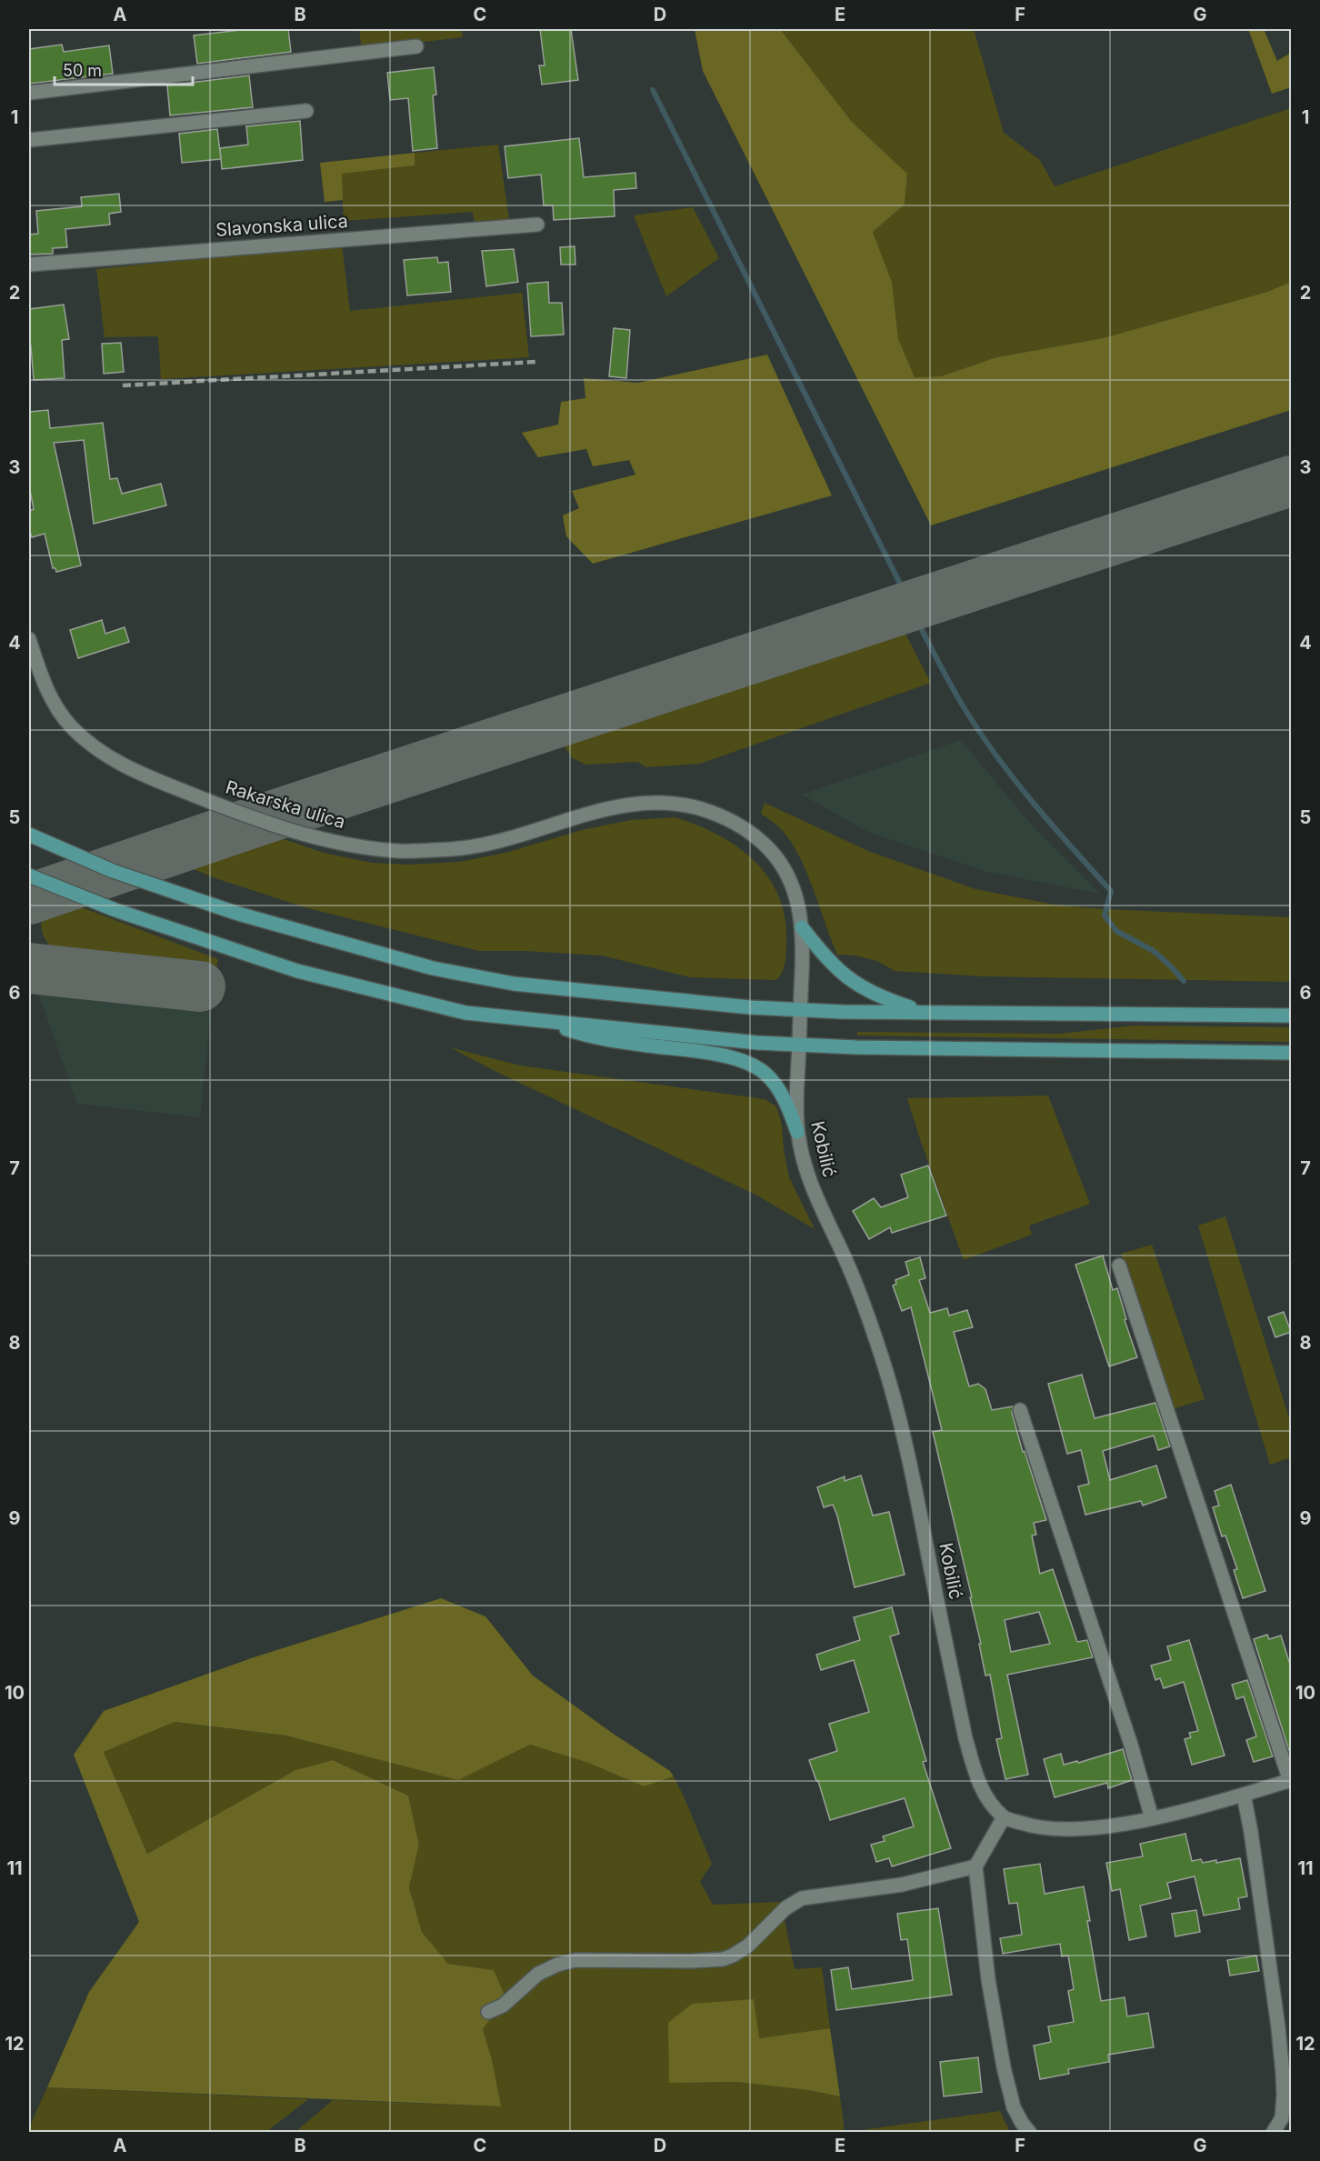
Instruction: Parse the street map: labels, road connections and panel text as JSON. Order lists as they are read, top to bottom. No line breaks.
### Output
{"streets":{"street":["Slavonska ulica","Rakarska ulica","Kobilić"]},"crossings":[["Rakarska ulica","Kobilić"]],"scale_bar":"50 m","grid":{"columns":["A","B","C","D","E","F","G"],"rows":["1","2","3","4","5","6","7","8","9","10","11","12"]}}
